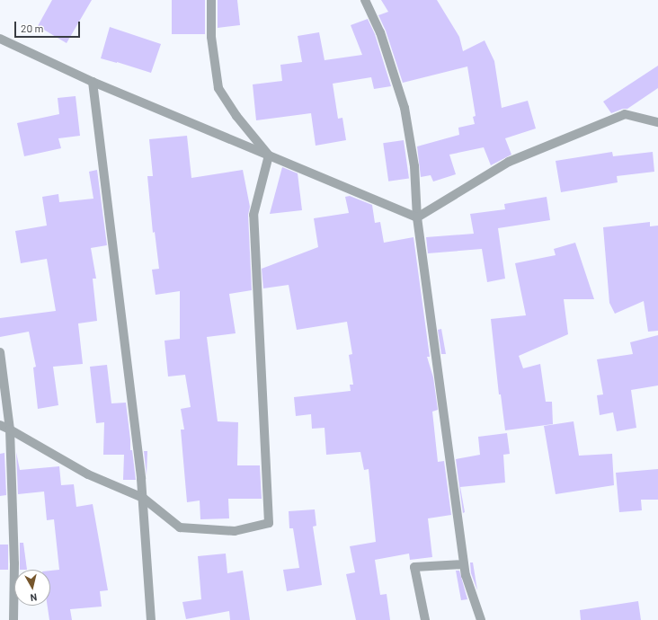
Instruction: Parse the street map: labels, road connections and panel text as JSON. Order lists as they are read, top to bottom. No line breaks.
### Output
{"scale_bar":"20 m","north":"bottom"}
